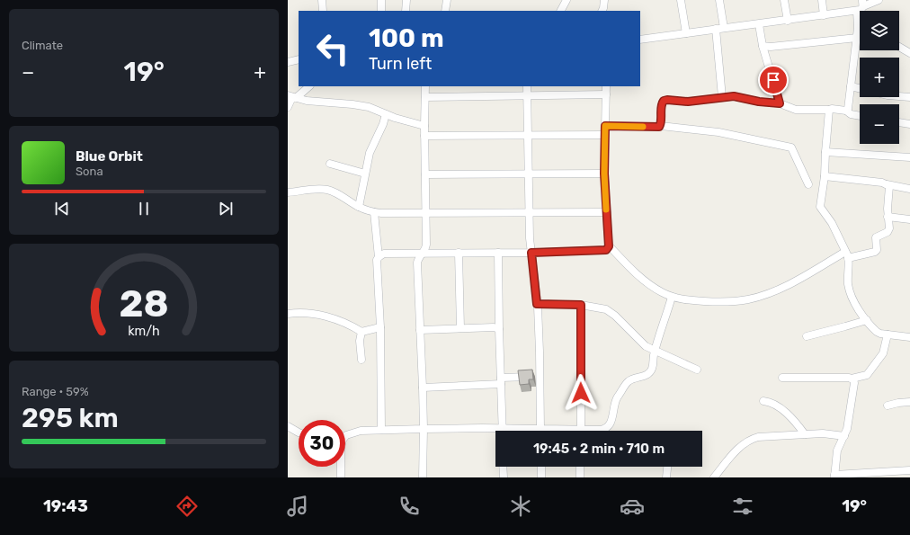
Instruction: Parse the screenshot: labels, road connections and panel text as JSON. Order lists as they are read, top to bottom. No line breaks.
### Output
{"page":{"tile":["Climate",["Range · 59%","295 km"]],"map_buttons":["+","−"],"turn":["100 m","Turn left"],"heat":["−","19°","+"],"song":["Blue Orbit","Sona"],"limit":"30","trip":"19:45 · 2 min · 710 m","tabs":["19:43","19°"],"gauge":["28","km/h"]}}
